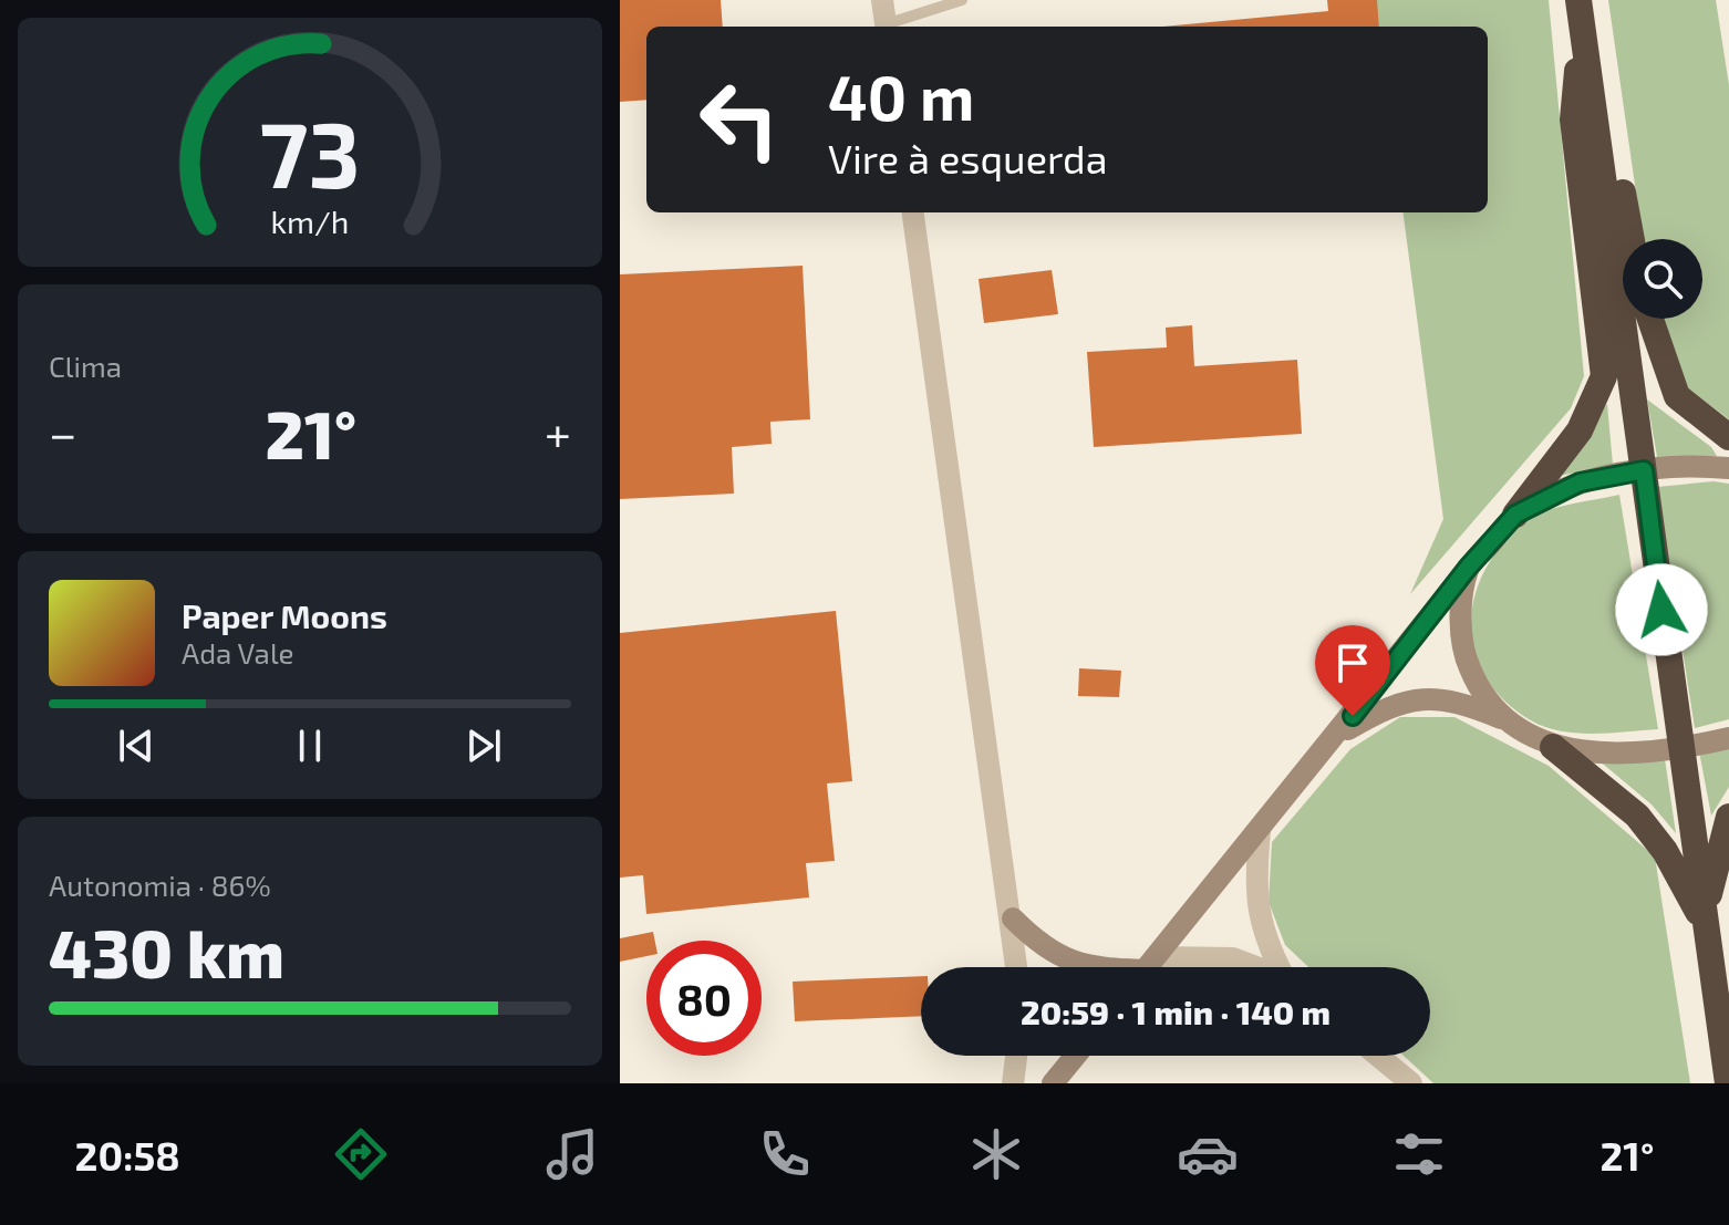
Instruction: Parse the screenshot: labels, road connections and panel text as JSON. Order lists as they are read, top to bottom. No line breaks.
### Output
{"page":{"turn":["40 m","Vire à esquerda"],"tile":["Clima",["Autonomia · 86%","430 km"]],"heat":["−","21°","+"],"song":["Paper Moons","Ada Vale"],"limit":"80","trip":"20:59 · 1 min · 140 m","tabs":["20:58","21°"],"gauge":["73","km/h"]}}
